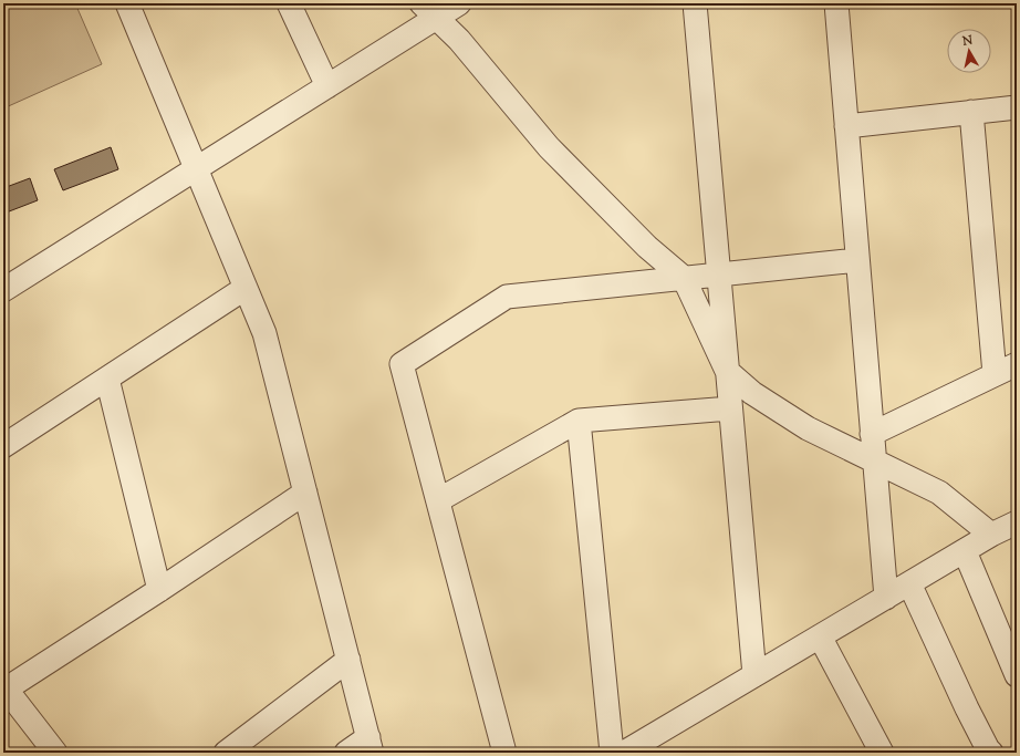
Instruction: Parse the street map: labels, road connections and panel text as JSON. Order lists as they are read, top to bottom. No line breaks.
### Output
{"north":"top"}
